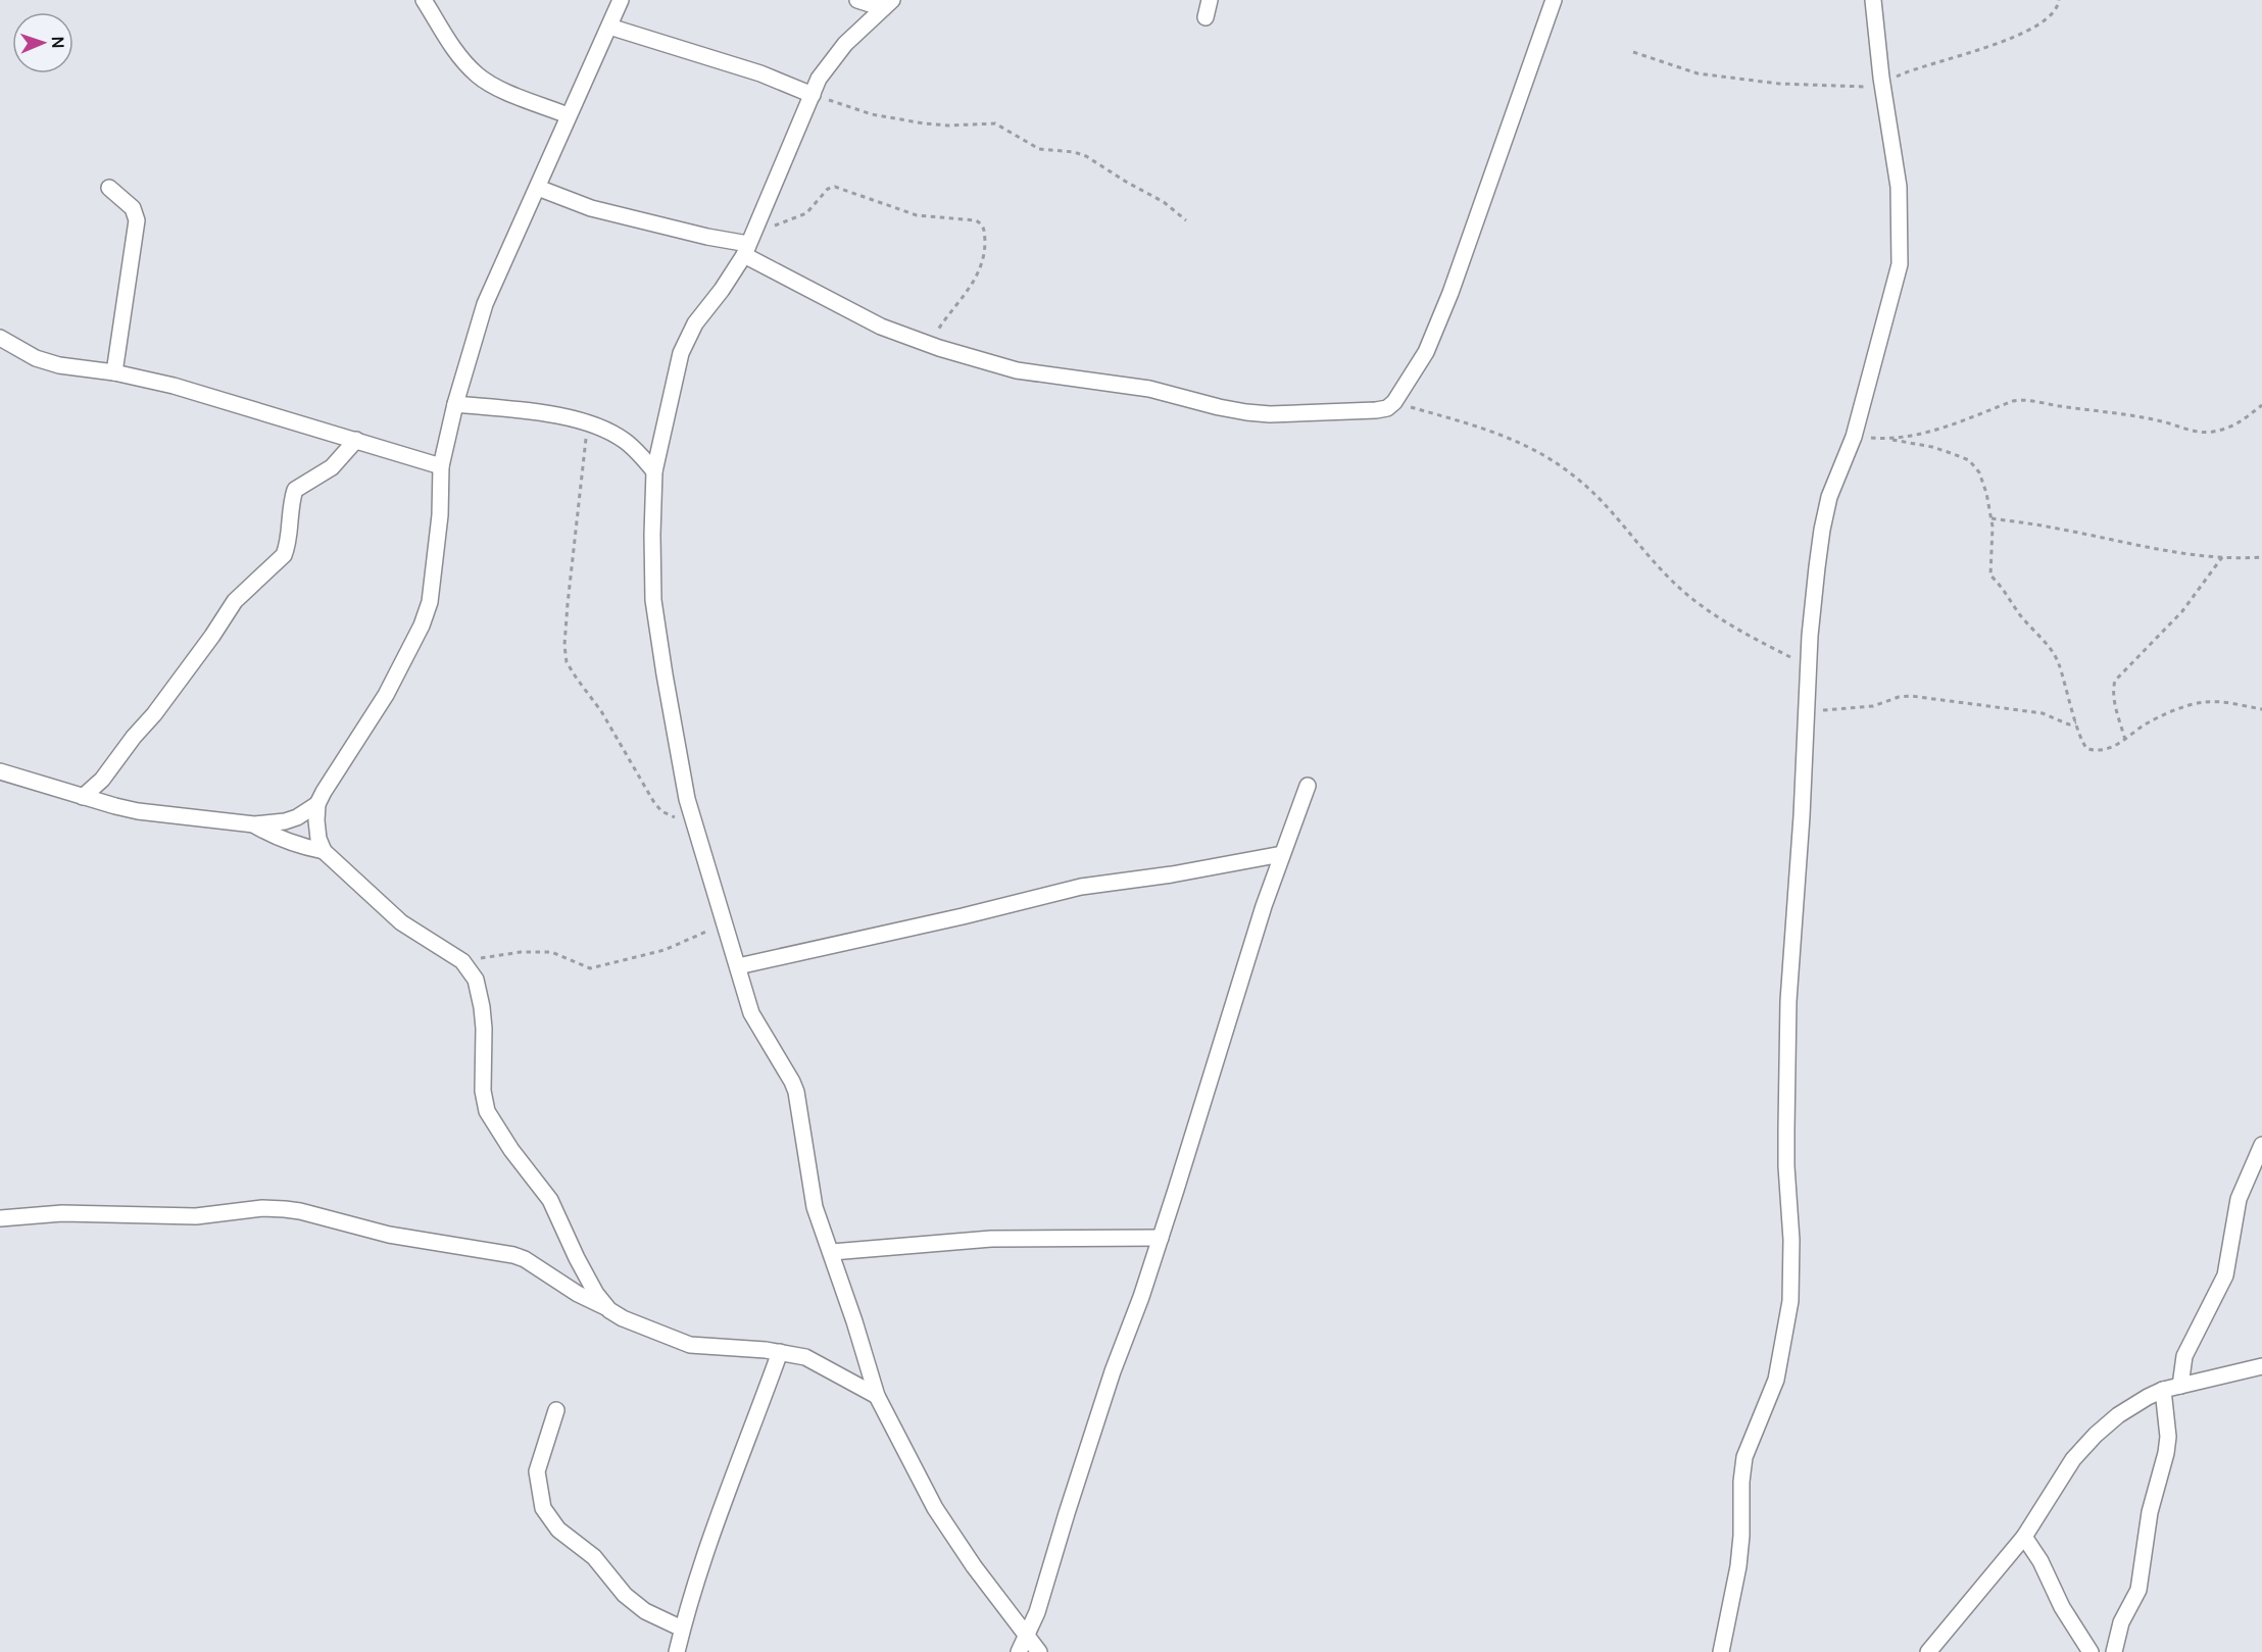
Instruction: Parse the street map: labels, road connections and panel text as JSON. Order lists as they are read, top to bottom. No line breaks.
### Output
{"north":"right"}
